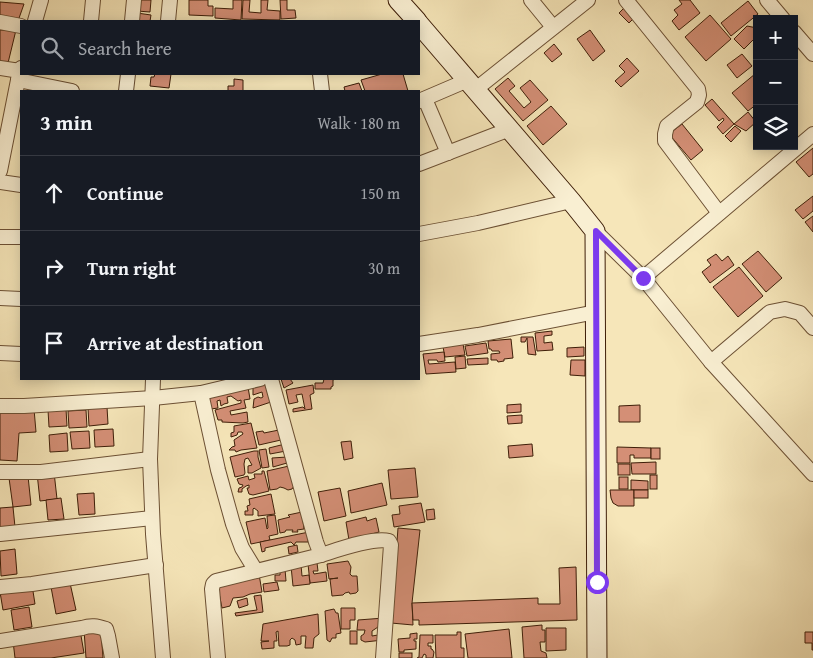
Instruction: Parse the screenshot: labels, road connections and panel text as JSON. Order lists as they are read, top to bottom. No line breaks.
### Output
{"page":{"map_buttons":["+","−"],"search":"Search here","heading":["3 min","Walk · 180 m"],"list":[["Continue","150 m"],["Turn right","30 m"],"Arrive at destination"]}}
